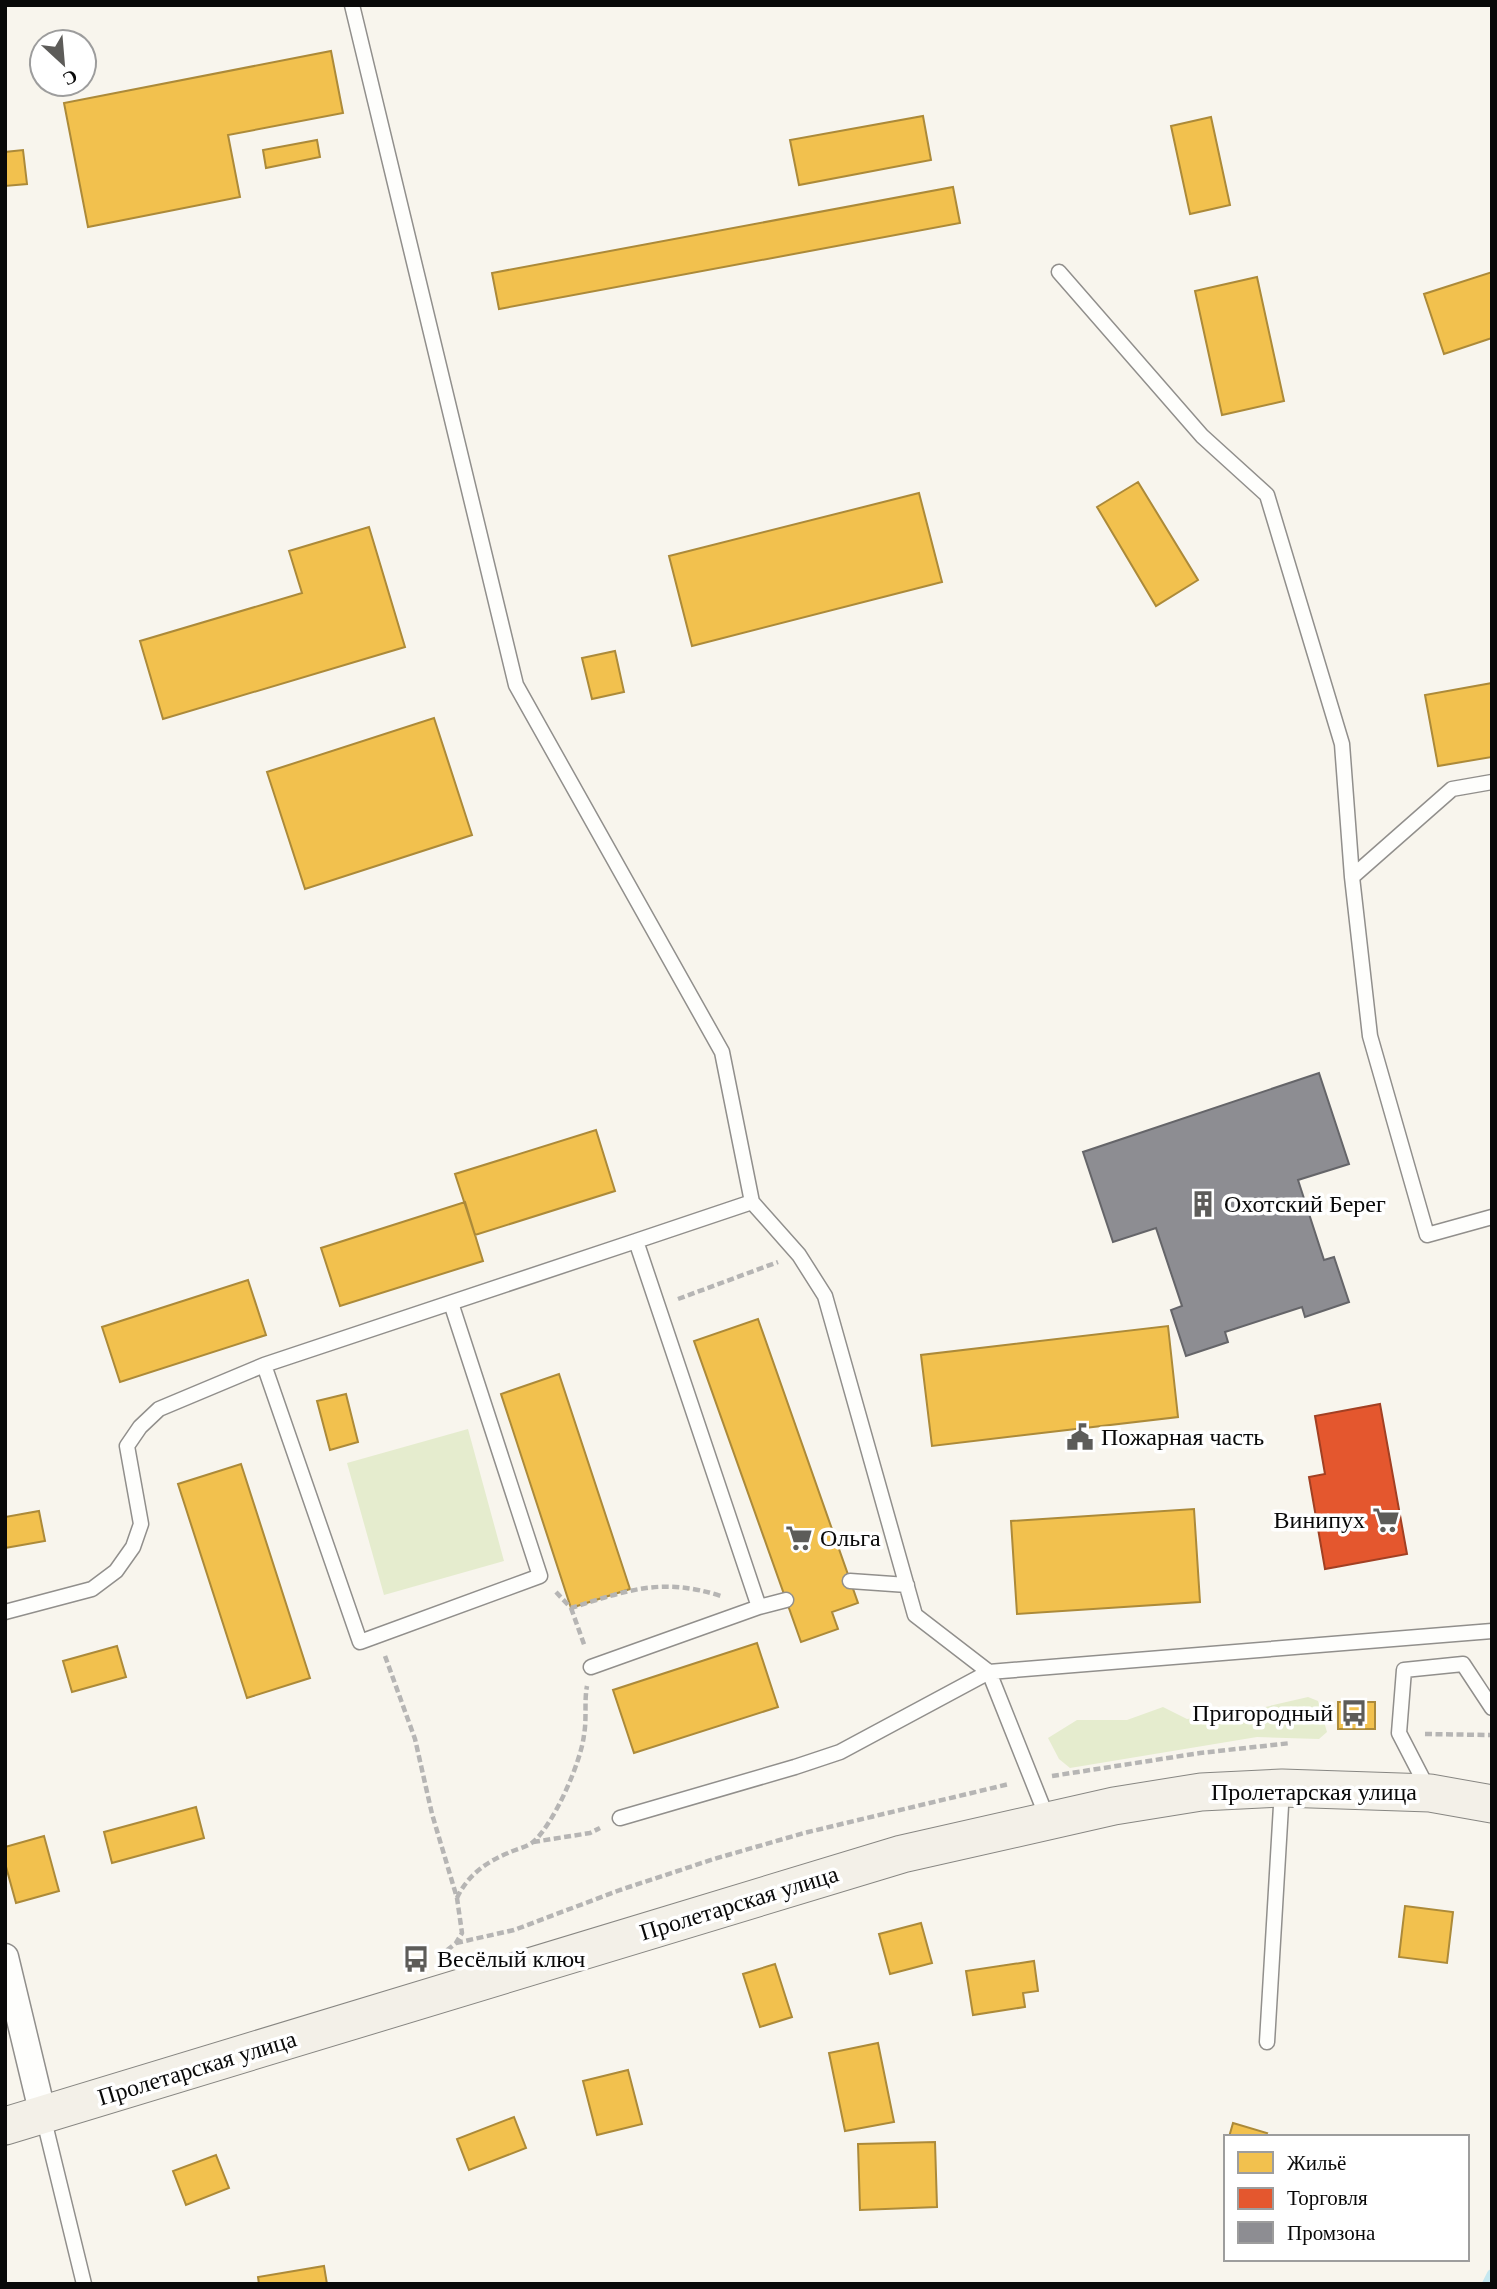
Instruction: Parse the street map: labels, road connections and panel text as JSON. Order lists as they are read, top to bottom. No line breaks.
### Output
{"streets":{"main road":["Пролетарская улица"]},"places":{"building":["Охотский Берег"],"public building":["Пожарная часть"],"supermarket":["Винипух","Ольга"],"bus stop":["Пригородный","Весёлый ключ"]},"legend":["Жильё","Торговля","Промзона"],"north":"bottom right"}
